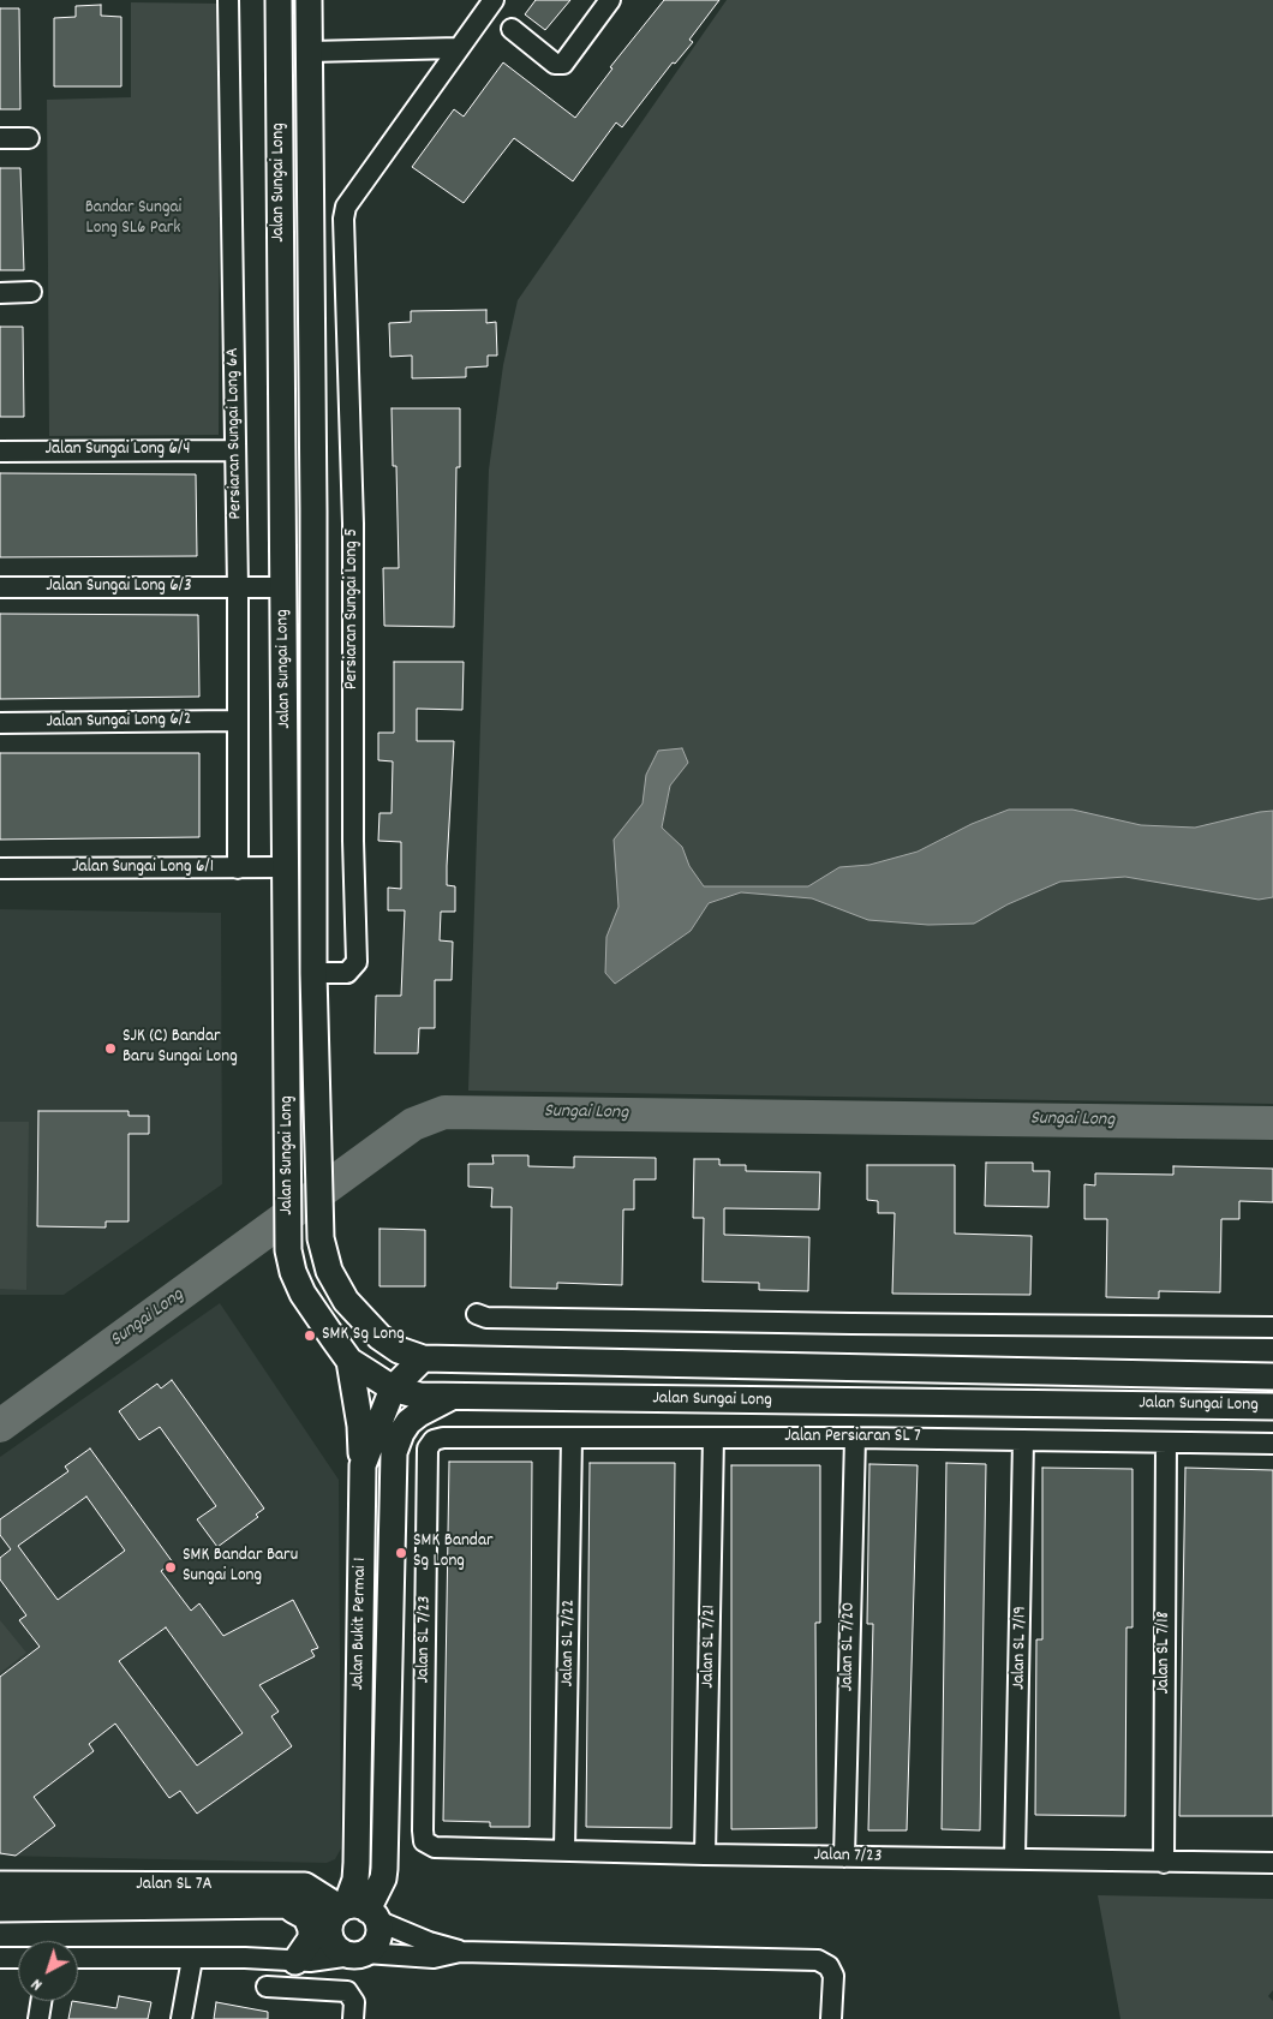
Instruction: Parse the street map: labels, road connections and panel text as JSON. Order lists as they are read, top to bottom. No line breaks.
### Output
{"streets":{"street":["Jalan Sungai Long","Persiaran Sungai Long 6A","Jalan Sungai Long 6/4","Jalan Sungai Long 6/3","Persiaran Sungai Long 5","Jalan Sungai Long 6/2","Jalan Sungai Long 6/1","Jalan Persiaran SL 7","Jalan Bukit Permai 1","Jalan SL 7/23","Jalan SL 7/22","Jalan SL 7/21","Jalan SL 7/20","Jalan SL 7/19","Jalan SL 7/18","Jalan 7/23","Jalan SL 7A"]},"crossings":[["Jalan Sungai Long","Jalan Sungai Long 6/3"],["Jalan Sungai Long","Persiaran Sungai Long 5"],["Jalan Sungai Long","Jalan Sungai Long 6/1"],["Jalan Sungai Long","Jalan Bukit Permai 1"],["Persiaran Sungai Long 6A","Jalan Sungai Long 6/4"],["Persiaran Sungai Long 6A","Jalan Sungai Long 6/3"],["Persiaran Sungai Long 6A","Jalan Sungai Long 6/2"],["Persiaran Sungai Long 6A","Jalan Sungai Long 6/1"],["Jalan Persiaran SL 7","Jalan SL 7/23"],["Jalan Persiaran SL 7","Jalan SL 7/22"],["Jalan Persiaran SL 7","Jalan SL 7/21"],["Jalan Persiaran SL 7","Jalan SL 7/20"],["Jalan Persiaran SL 7","Jalan SL 7/19"],["Jalan Persiaran SL 7","Jalan SL 7/18"],["Jalan Bukit Permai 1","Jalan SL 7A"],["Jalan SL 7/23","Jalan 7/23"],["Jalan SL 7/22","Jalan 7/23"],["Jalan SL 7/21","Jalan 7/23"],["Jalan SL 7/20","Jalan 7/23"],["Jalan SL 7/19","Jalan 7/23"],["Jalan SL 7/18","Jalan 7/23"]],"water":["Sungai Long"],"parks":["Bandar Sungai Long SL6 Park"],"places":["SJK (C) Bandar Baru Sungai Long","SMK Sg Long","SMK Bandar Sg Long","SMK Bandar Baru Sungai Long"],"north":"bottom left"}
